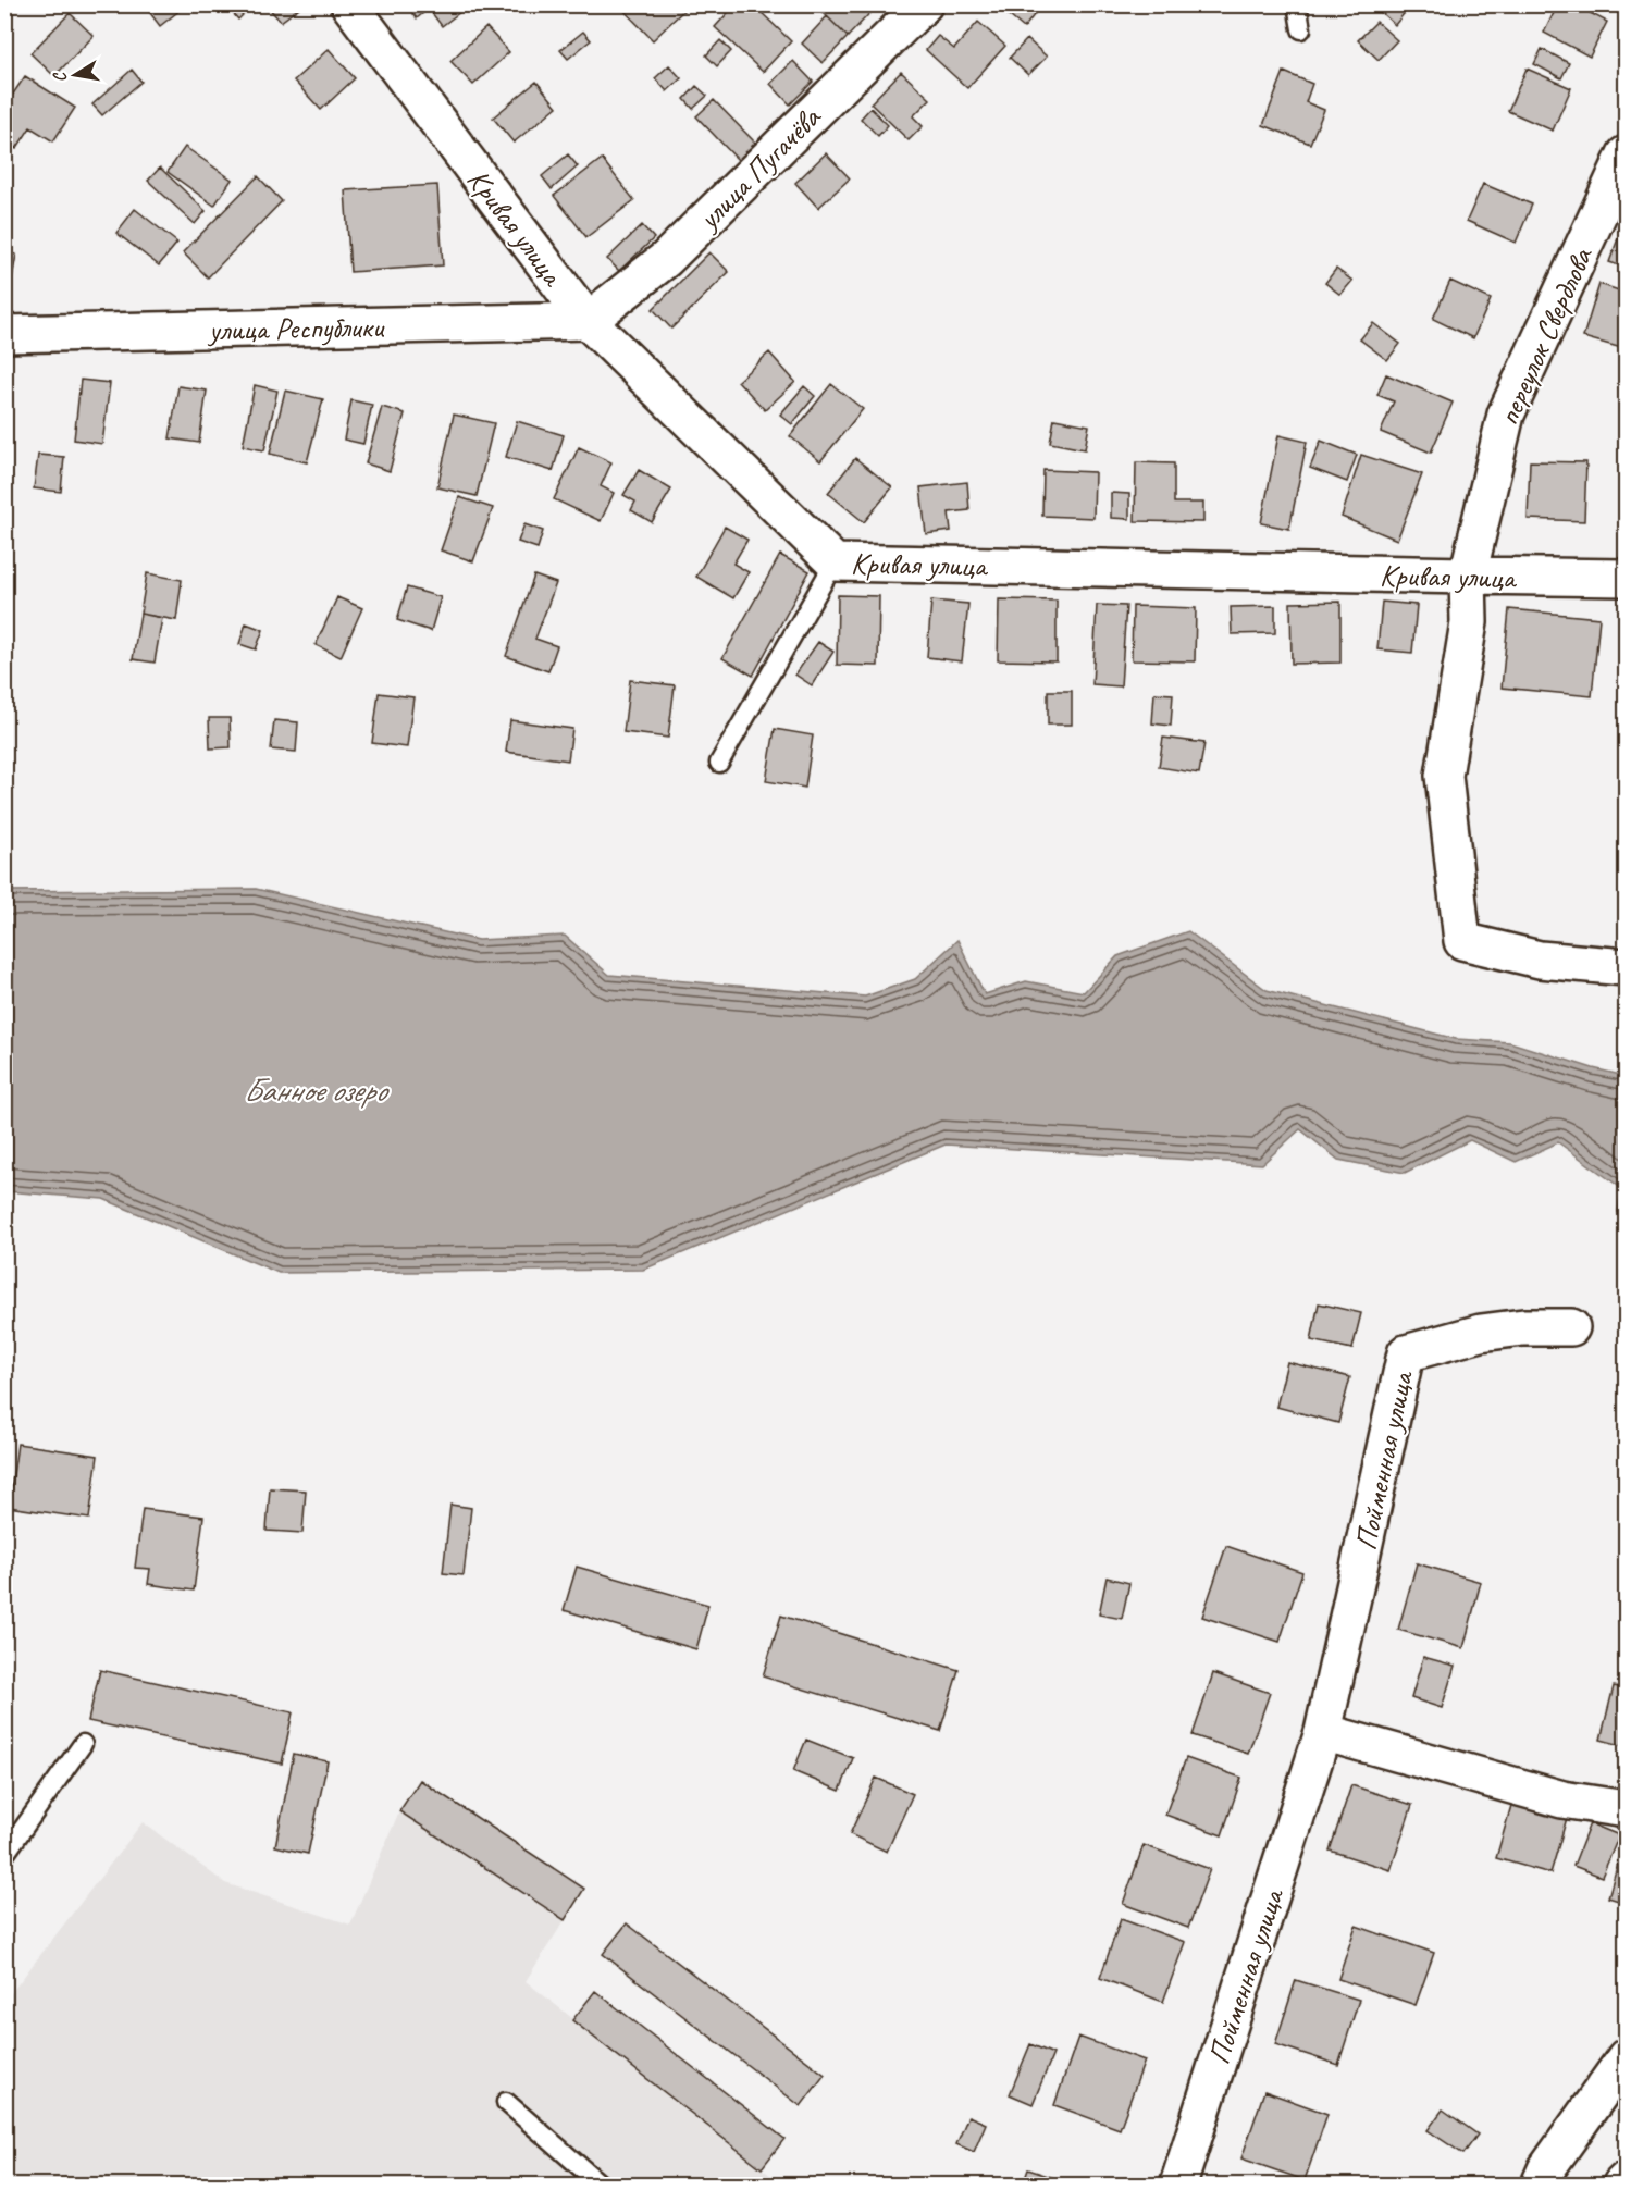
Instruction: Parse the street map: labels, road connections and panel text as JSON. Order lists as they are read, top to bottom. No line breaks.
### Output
{"streets":{"street":["улица Пугачёва","Кривая улица","улица Республики","переулок Свердлова","Пойменная улица"]},"crossings":[["улица Пугачёва","Кривая улица"],["улица Пугачёва","улица Республики"],["Кривая улица","улица Республики"],["Кривая улица","переулок Свердлова"]],"water":["Банное озеро"],"north":"left"}
